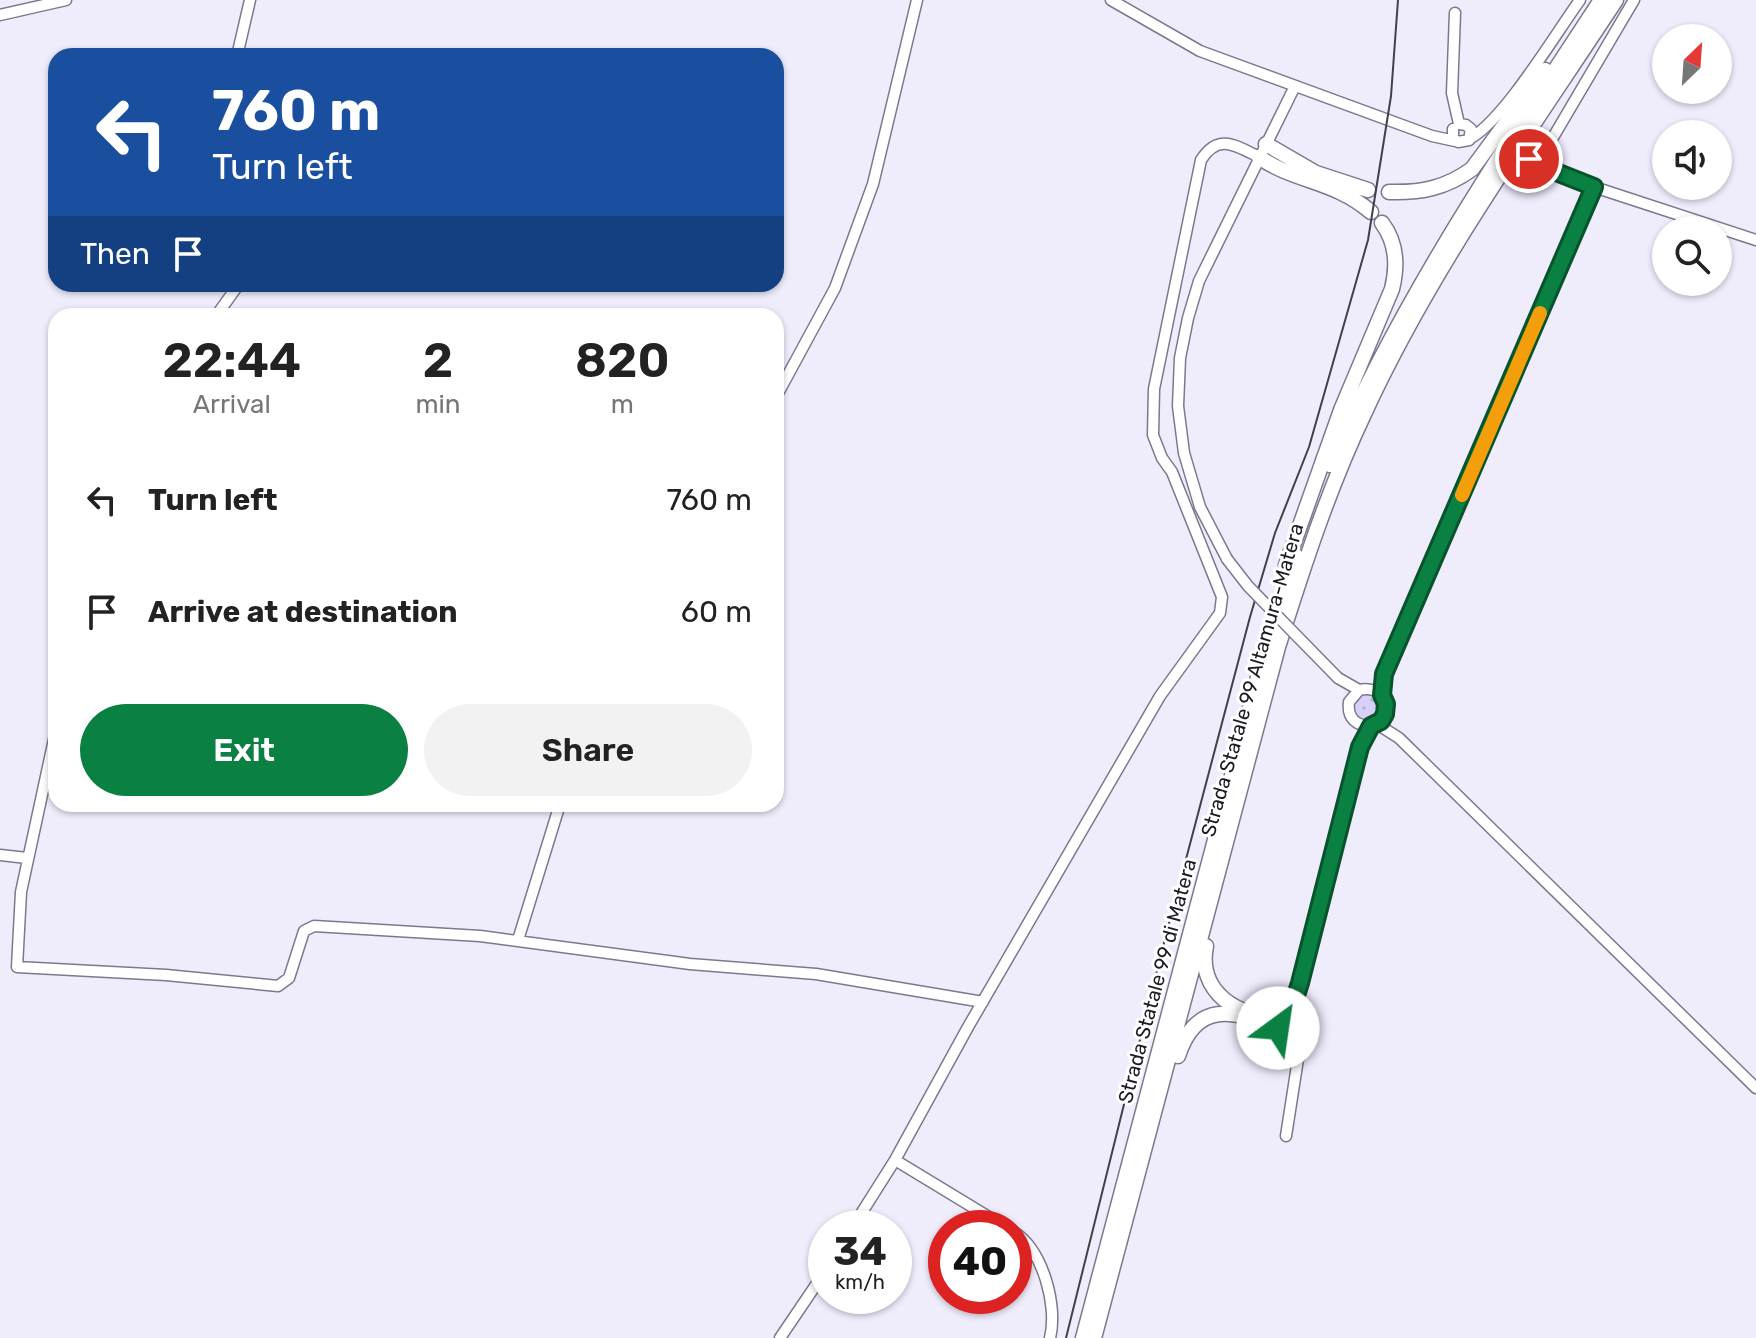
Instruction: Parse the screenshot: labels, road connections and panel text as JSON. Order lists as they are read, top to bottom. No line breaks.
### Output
{"streets":{"highway":["Strada Statale 99 Altamura-Matera","Strada Statale 99 di Matera"]},"north":"top right","page":{"turn":["760 m","Turn left"],"then":"Then","eta":["22:44","Arrival","2","min","820","m"],"list":[{"name":"Turn left","value":"760 m"},{"name":"Arrive at destination","value":"60 m"}],"buttons":["Exit","Share"],"speed":"34 km/h","limit":"40"}}
